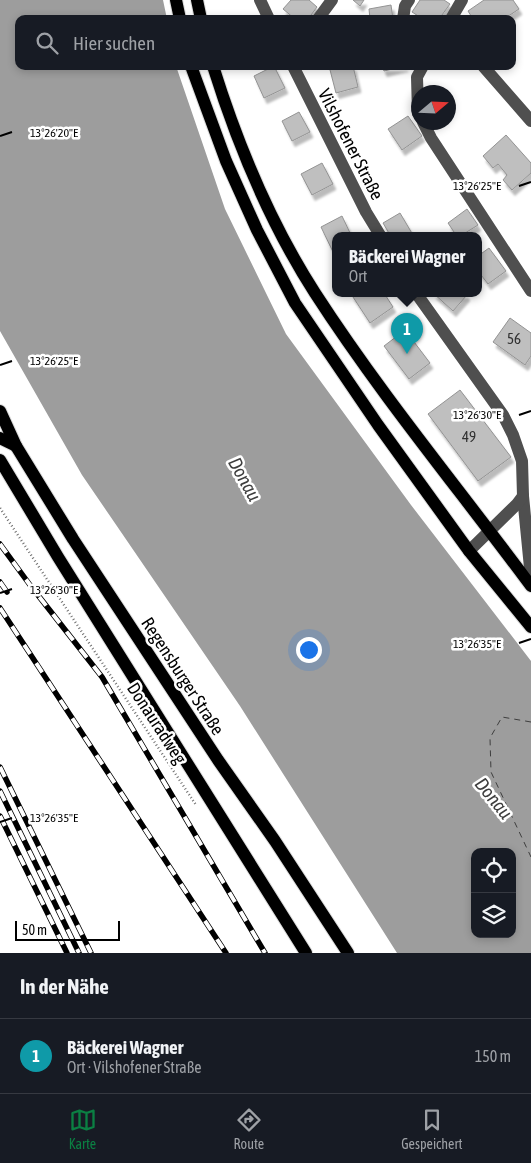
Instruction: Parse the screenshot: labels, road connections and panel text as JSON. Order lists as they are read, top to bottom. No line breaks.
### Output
{"streets":{"main road":["Regensburger Straße"],"street":["Vilshofener Straße"],"path":["Donauradweg"]},"water":["Donau"],"house_numbers":["56","49"],"scale_bar":"50 m","north":"right","page":{"search":"Hier suchen","popup":["Bäckerei Wagner","Ort"],"pins":"1","scale":"50 m","heading":"In der Nähe","list":[{"mark":"1","name":"Bäckerei Wagner","note":"Ort · Vilshofener Straße","value":"150 m"}],"nav":["Karte","Route","Gespeichert"]},"coordinates":["13°26'20\"E","13°26'25\"E","13°26'30\"E","13°26'35\"E"]}
